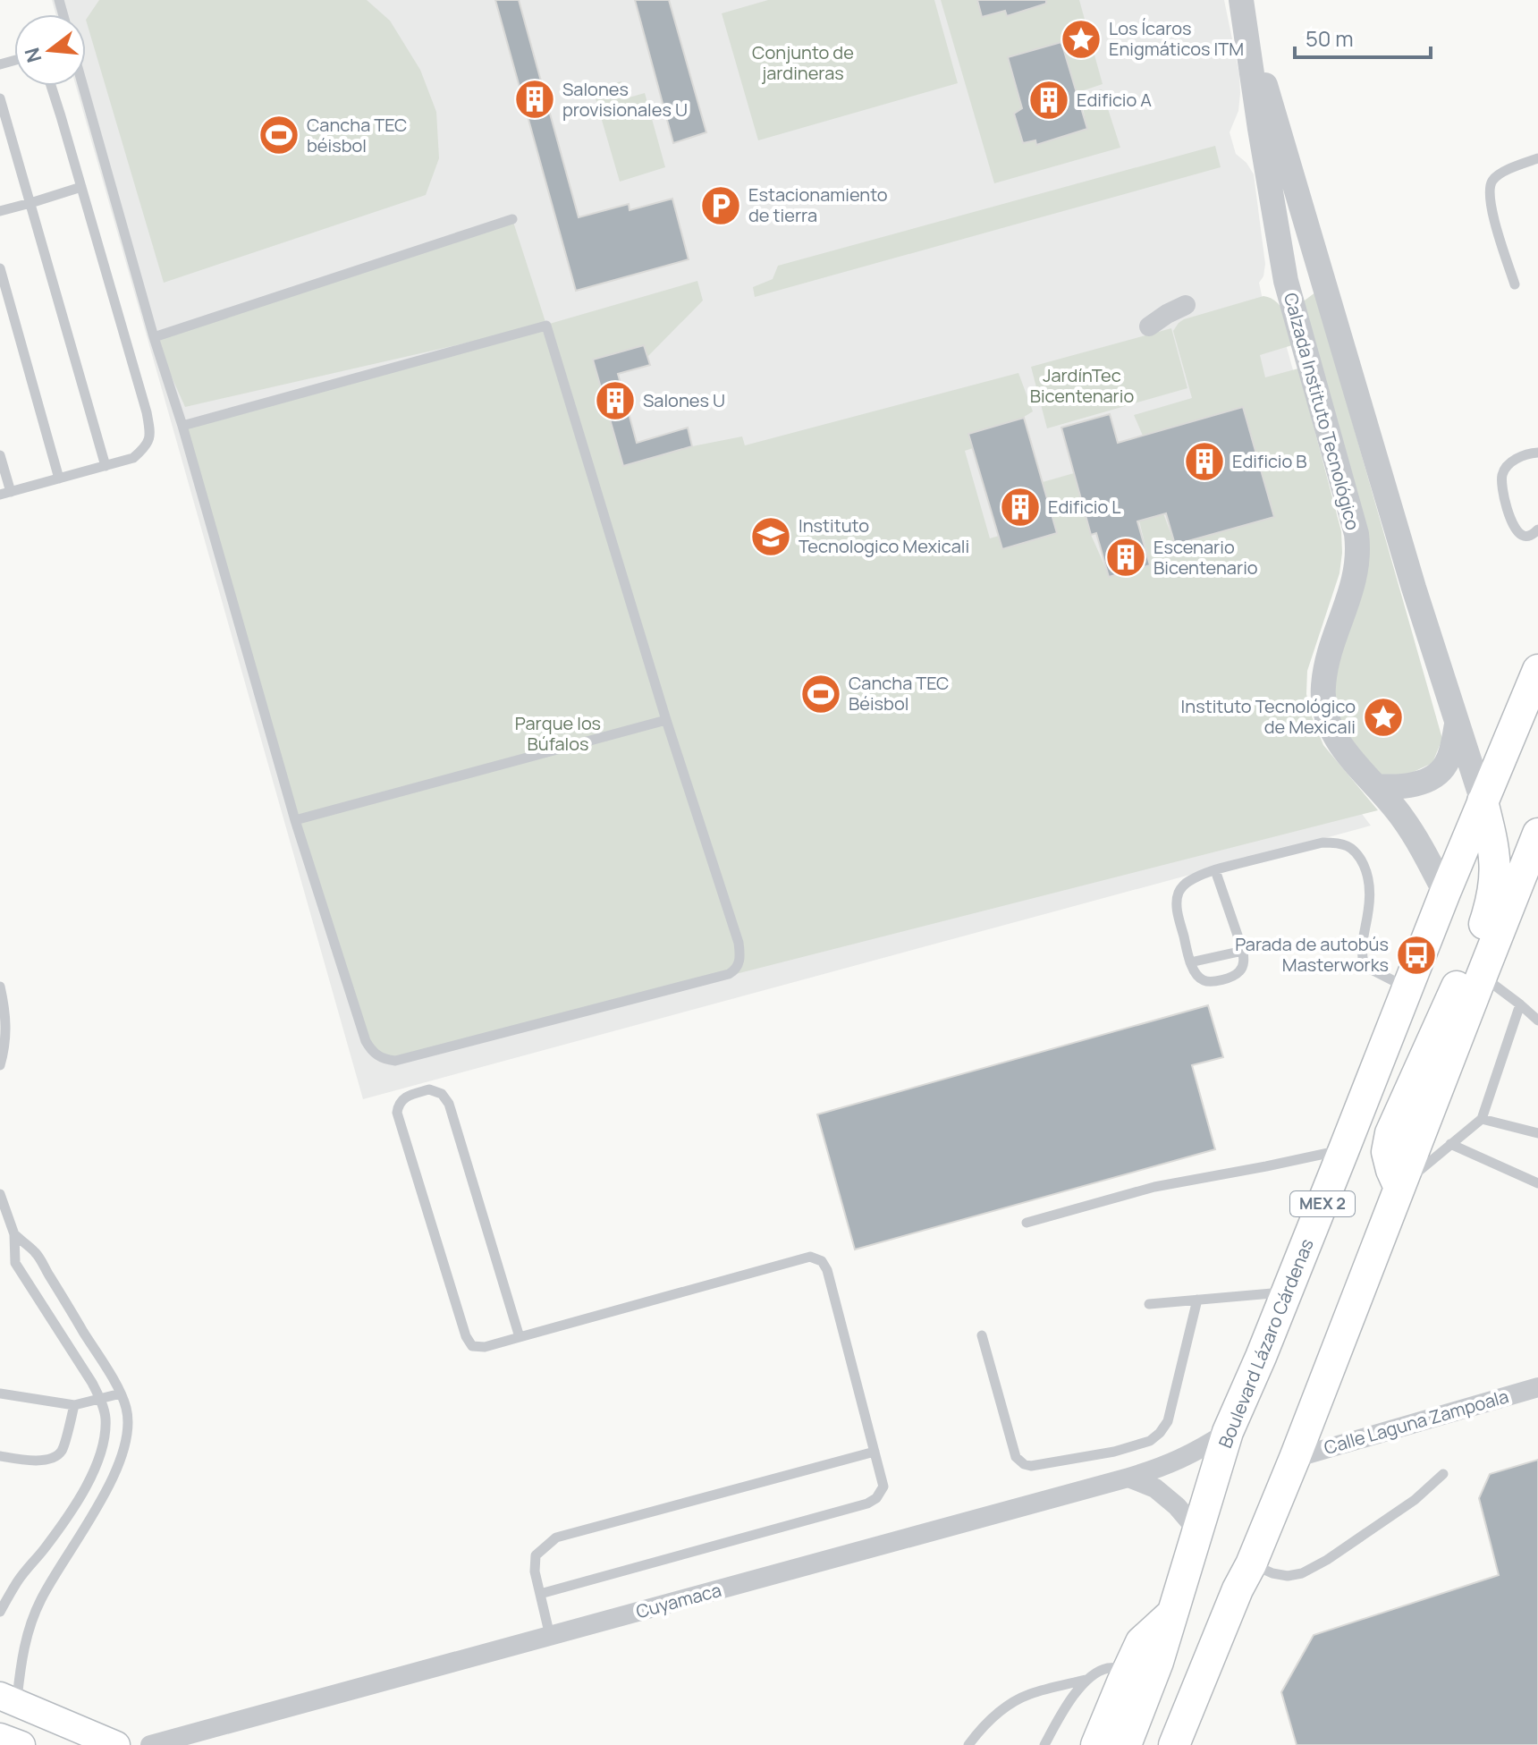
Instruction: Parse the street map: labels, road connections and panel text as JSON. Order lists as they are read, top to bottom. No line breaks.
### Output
{"streets":{"main road":["MEX 2","Boulevard Lázaro Cárdenas"],"street":["Calzada Instituto Tecnológico","Calle Laguna Zampoala","Cuyamaca"]},"crossings":[["Calzada Instituto Tecnológico","Boulevard Lázaro Cárdenas"],["Boulevard Lázaro Cárdenas","Cuyamaca"]],"parks":["Conjunto de jardineras","JardínTec Bicentenario","Parque los Búfalos"],"places":{"place":["Los Ícaros Enigmáticos ITM","Instituto Tecnológico de Mexicali"],"building":["Salones provisionales U","Edificio A","Salones U","Edificio B","Edificio L","Escenario Bicentenario"],"sports":["Cancha TEC béisbol","Cancha TEC Béisbol"],"parking":["Estacionamiento de tierra"],"school or university":["Instituto Tecnologico Mexicali"],"bus stop":["Parada de autobús Masterworks"]},"scale_bar":"50 m","north":"left"}
